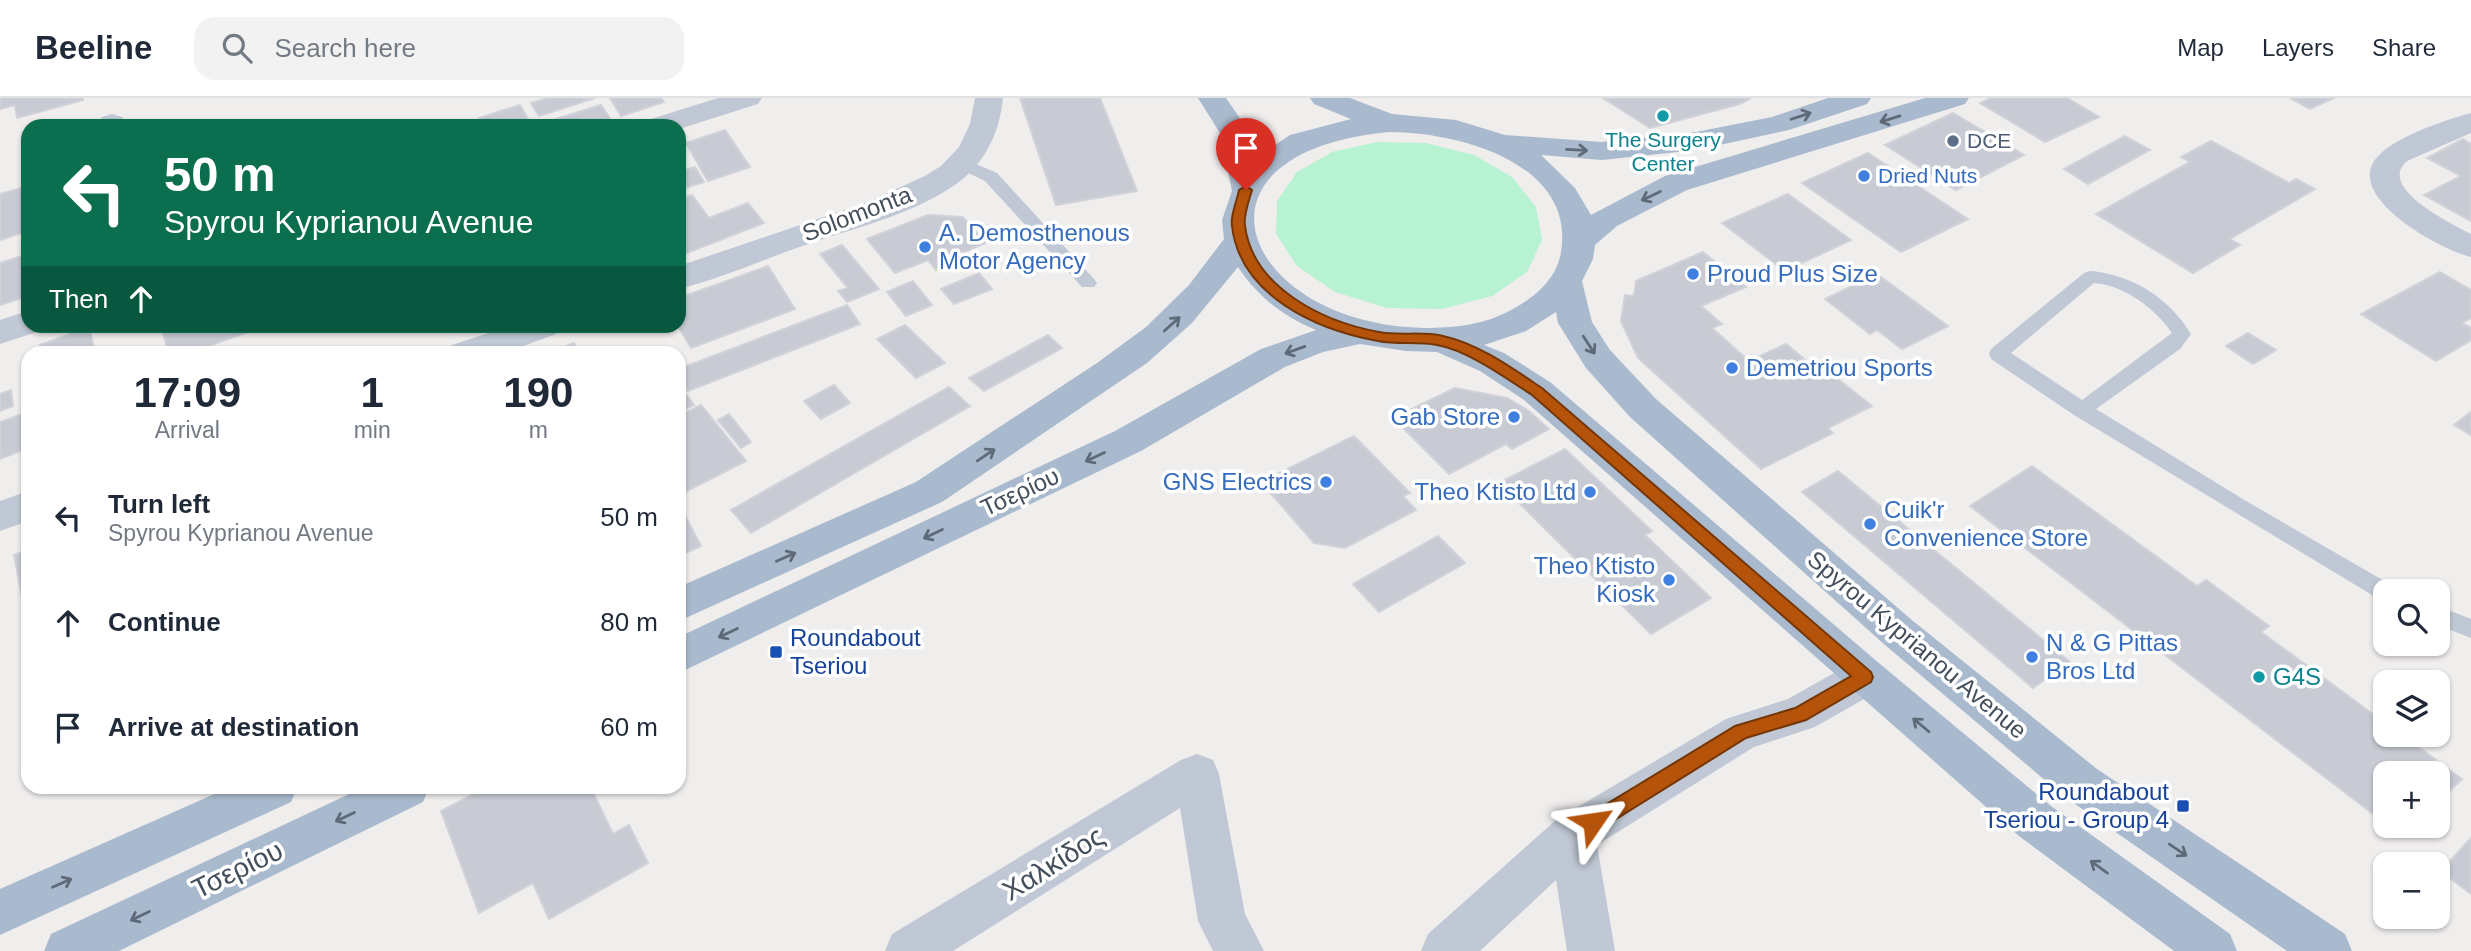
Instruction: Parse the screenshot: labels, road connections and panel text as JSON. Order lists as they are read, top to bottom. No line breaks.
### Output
{"streets":{"main road":["Τσερίου","Spyrou Kyprianou Avenue"],"street":["Solomonta","Χαλκίδος"]},"places":{"other":["The Surgery Center","DCE","Dried Nuts","A. Demosthenous Motor Agency","Proud Plus Size","Demetriou Sports","Gab Store","GNS Electrics","Theo Ktisto Ltd","Cuik'r Convenience Store","Theo Ktisto Kiosk","N & G Pittas Bros Ltd","G4S"],"transit":["Roundabout Tseriou","Roundabout Tseriou - Group 4"]},"page":{"header":"Beeline","search":"Search here","nav":["Map","Layers","Share"],"turn":["50 m","Spyrou Kyprianou Avenue"],"then":"Then","eta":["17:09","Arrival","1","min","190","m"],"list":[{"name":"Turn left","note":"Spyrou Kyprianou Avenue","value":"50 m"},{"name":"Continue","value":"80 m"},{"name":"Arrive at destination","value":"60 m"}],"map_buttons":["+","−"]}}
